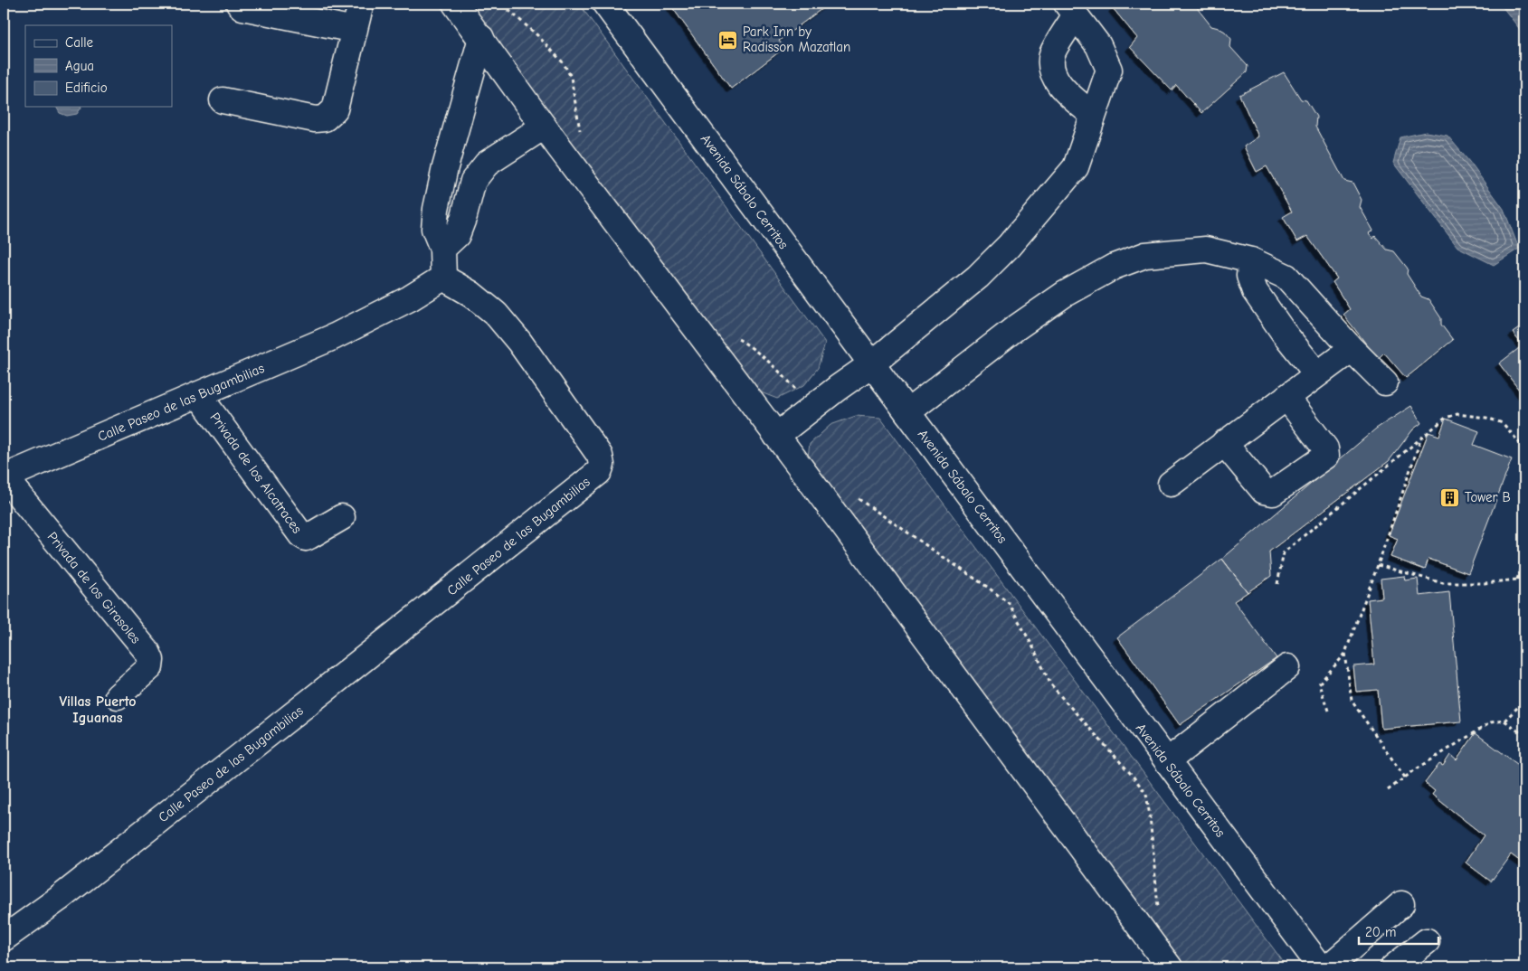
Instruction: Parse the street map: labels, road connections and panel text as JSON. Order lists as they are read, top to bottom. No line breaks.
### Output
{"streets":{"main road":["Avenida Sábalo Cerritos","Calle Paseo de las Bugambilias","Privada de los Alcatraces","Privada de los Girasoles"]},"crossings":[["Calle Paseo de las Bugambilias","Privada de los Alcatraces"],["Calle Paseo de las Bugambilias","Privada de los Girasoles"]],"districts":["Villas Puerto Iguanas"],"places":{"hotel":["Park Inn by Radisson Mazatlan"],"building":["Tower B"]},"legend":["Calle","Agua","Edificio"],"scale_bar":"20 m"}
